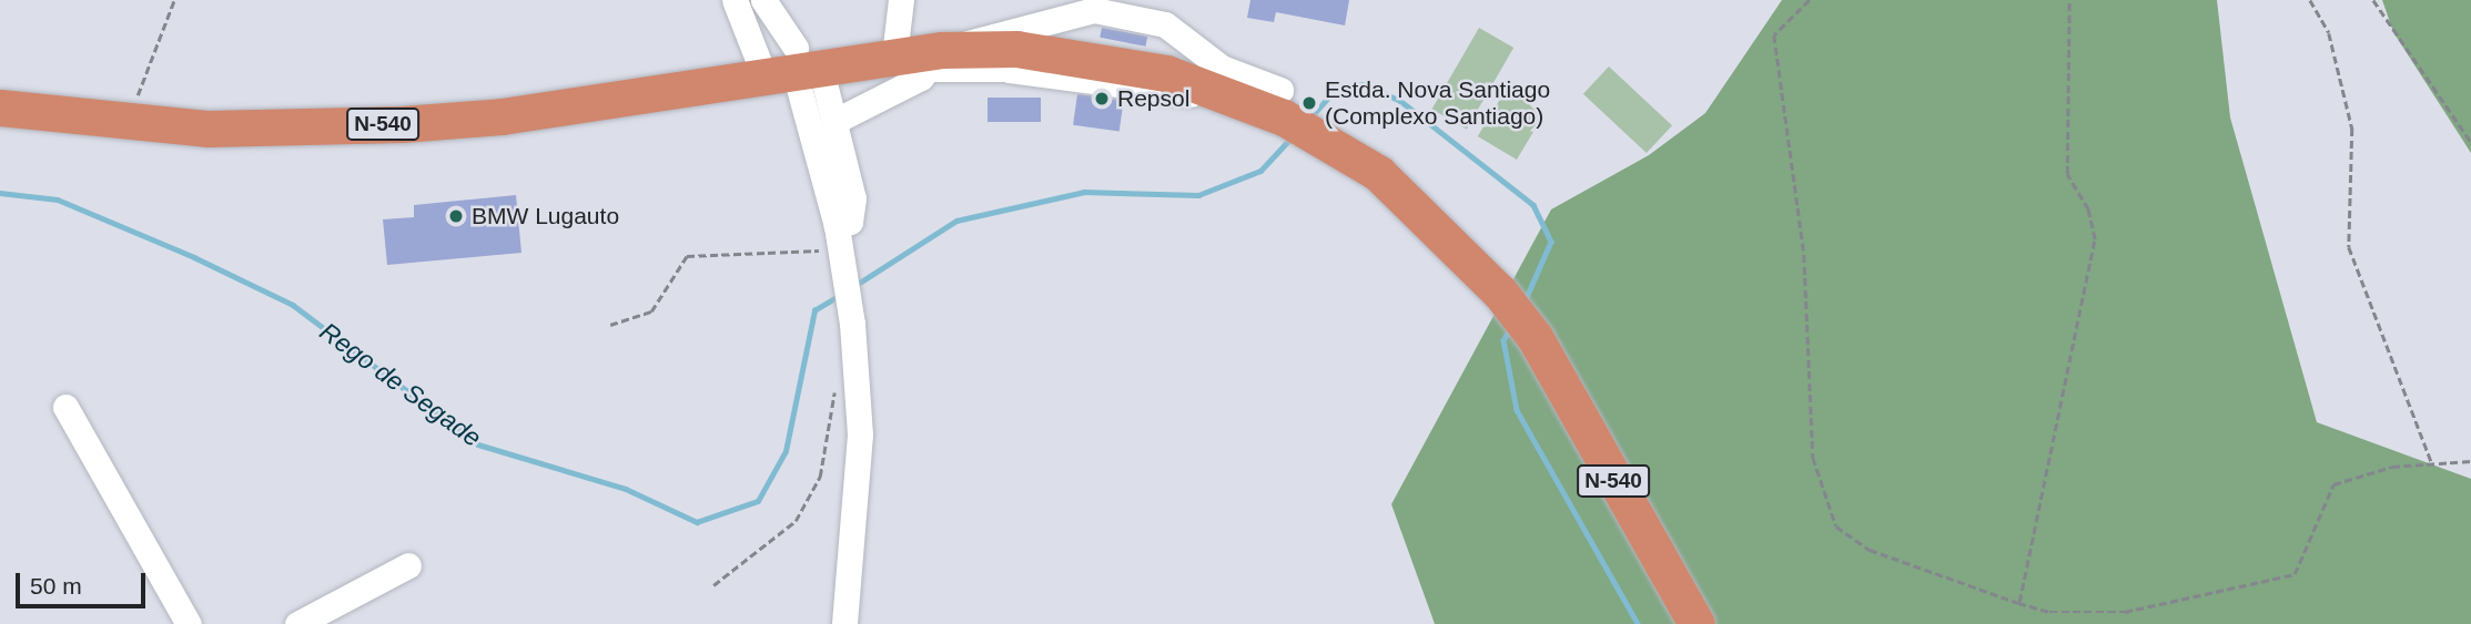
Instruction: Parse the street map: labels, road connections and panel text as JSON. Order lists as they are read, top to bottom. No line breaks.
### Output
{"streets":{"highway":["N-540"]},"water":["Rego de Segade"],"places":["Repsol","Estda. Nova Santiago (Complexo Santiago)","BMW Lugauto"],"scale_bar":"50 m"}
